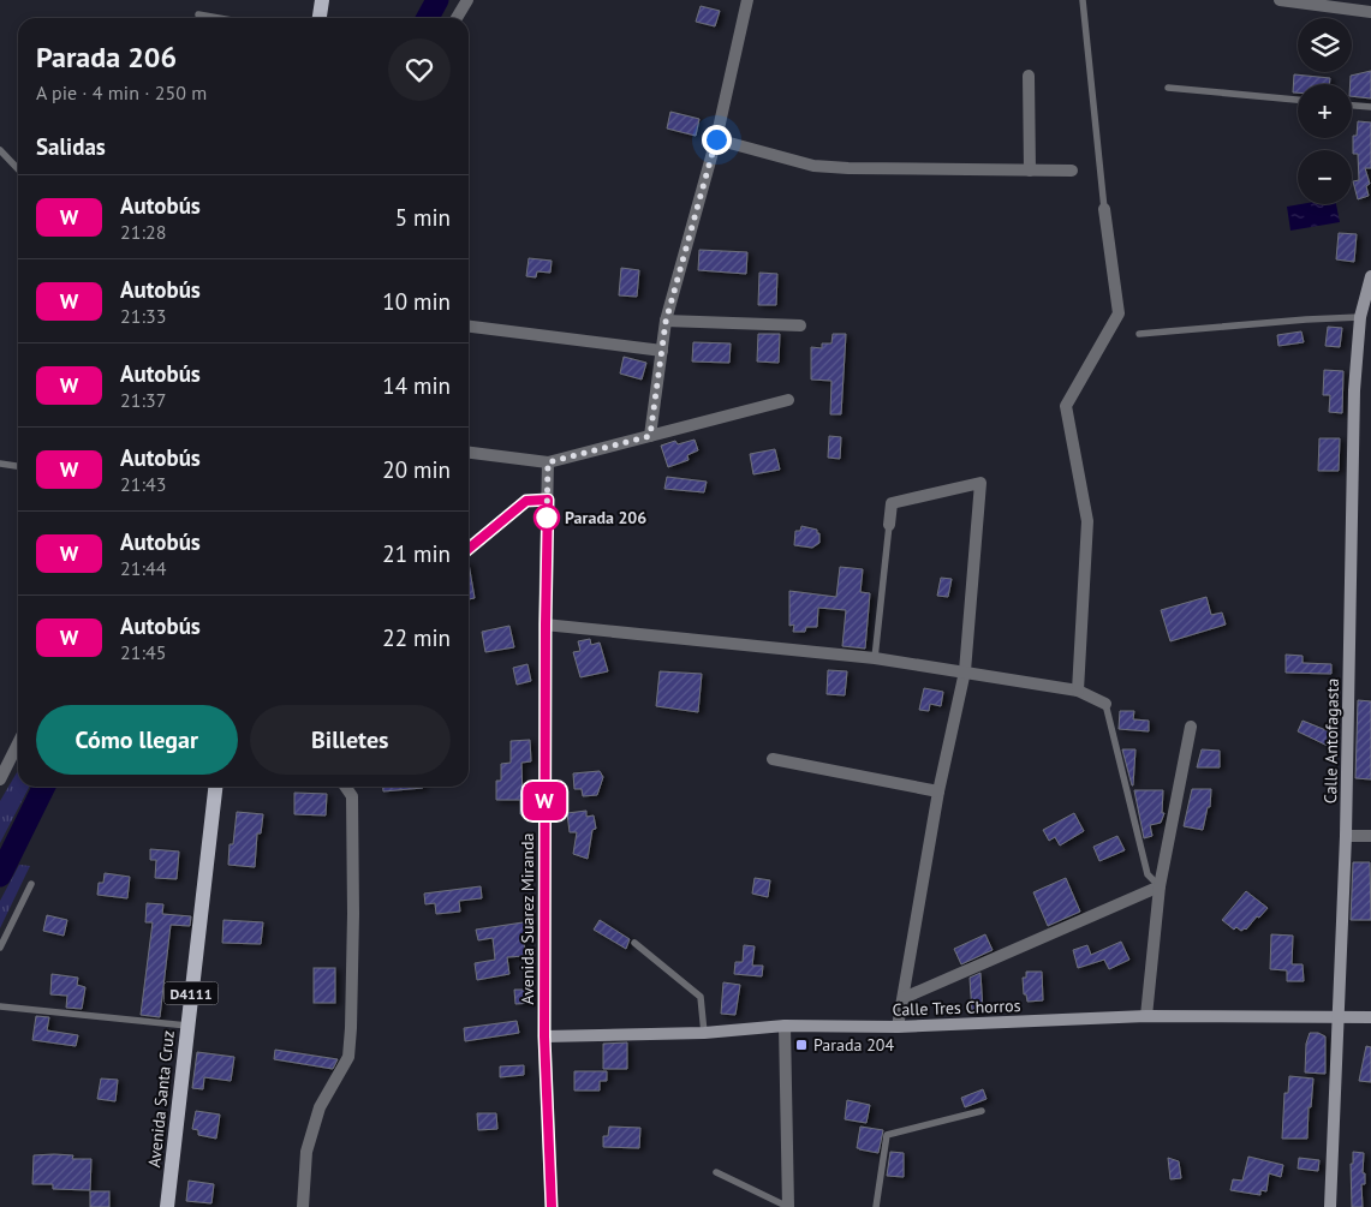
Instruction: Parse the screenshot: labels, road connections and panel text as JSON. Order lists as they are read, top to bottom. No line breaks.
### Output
{"streets":{"main road":["Calle Antofagasta","Avenida Suarez Miranda","D4111","Calle Tres Chorros","Avenida Santa Cruz"]},"crossings":[["Calle Antofagasta","Calle Tres Chorros"],["Avenida Suarez Miranda","Calle Tres Chorros"]],"places":{"other":["Parada 206"],"transit":["Parada 204"]},"lines":["bus line W"],"page":{"on_map":"W","map_buttons":["+","−"],"heading":[["Parada 206","A pie · 4 min · 250 m"],"Salidas"],"list":[{"mark":"W","name":"Autobús","note":"21:28","value":"5 min"},{"mark":"W","name":"Autobús","note":"21:33","value":"10 min"},{"mark":"W","name":"Autobús","note":"21:37","value":"14 min"},{"mark":"W","name":"Autobús","note":"21:43","value":"20 min"},{"mark":"W","name":"Autobús","note":"21:44","value":"21 min"},{"mark":"W","name":"Autobús","note":"21:45","value":"22 min"}],"buttons":["Cómo llegar","Billetes"]}}
